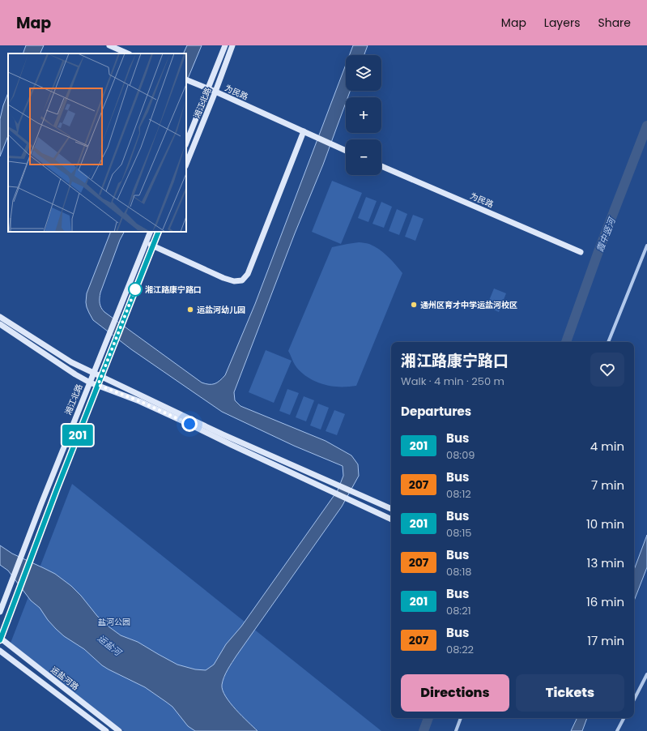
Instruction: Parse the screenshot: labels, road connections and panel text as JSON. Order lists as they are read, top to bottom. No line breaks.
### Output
{"streets":{"street":["为民路","湘江北路","运盐河路"]},"crossings":[["为民路","湘江北路"],["湘江北路","运盐河路"]],"water":["霞中竖河","运盐河"],"parks":["盐河公园"],"places":["湘江路康宁路口","通州区育才中学运盐河校区","运盐河幼儿园"],"lines":["bus line 201"],"page":{"header":"Map","nav":["Map","Layers","Share"],"on_map":"201","map_buttons":["+","−"],"heading":[["湘江路康宁路口","Walk · 4 min · 250 m"],"Departures"],"list":[{"mark":"201","name":"Bus","note":"08:09","value":"4 min"},{"mark":"207","name":"Bus","note":"08:12","value":"7 min"},{"mark":"201","name":"Bus","note":"08:15","value":"10 min"},{"mark":"207","name":"Bus","note":"08:18","value":"13 min"},{"mark":"201","name":"Bus","note":"08:21","value":"16 min"},{"mark":"207","name":"Bus","note":"08:22","value":"17 min"}],"buttons":["Directions","Tickets"]}}
